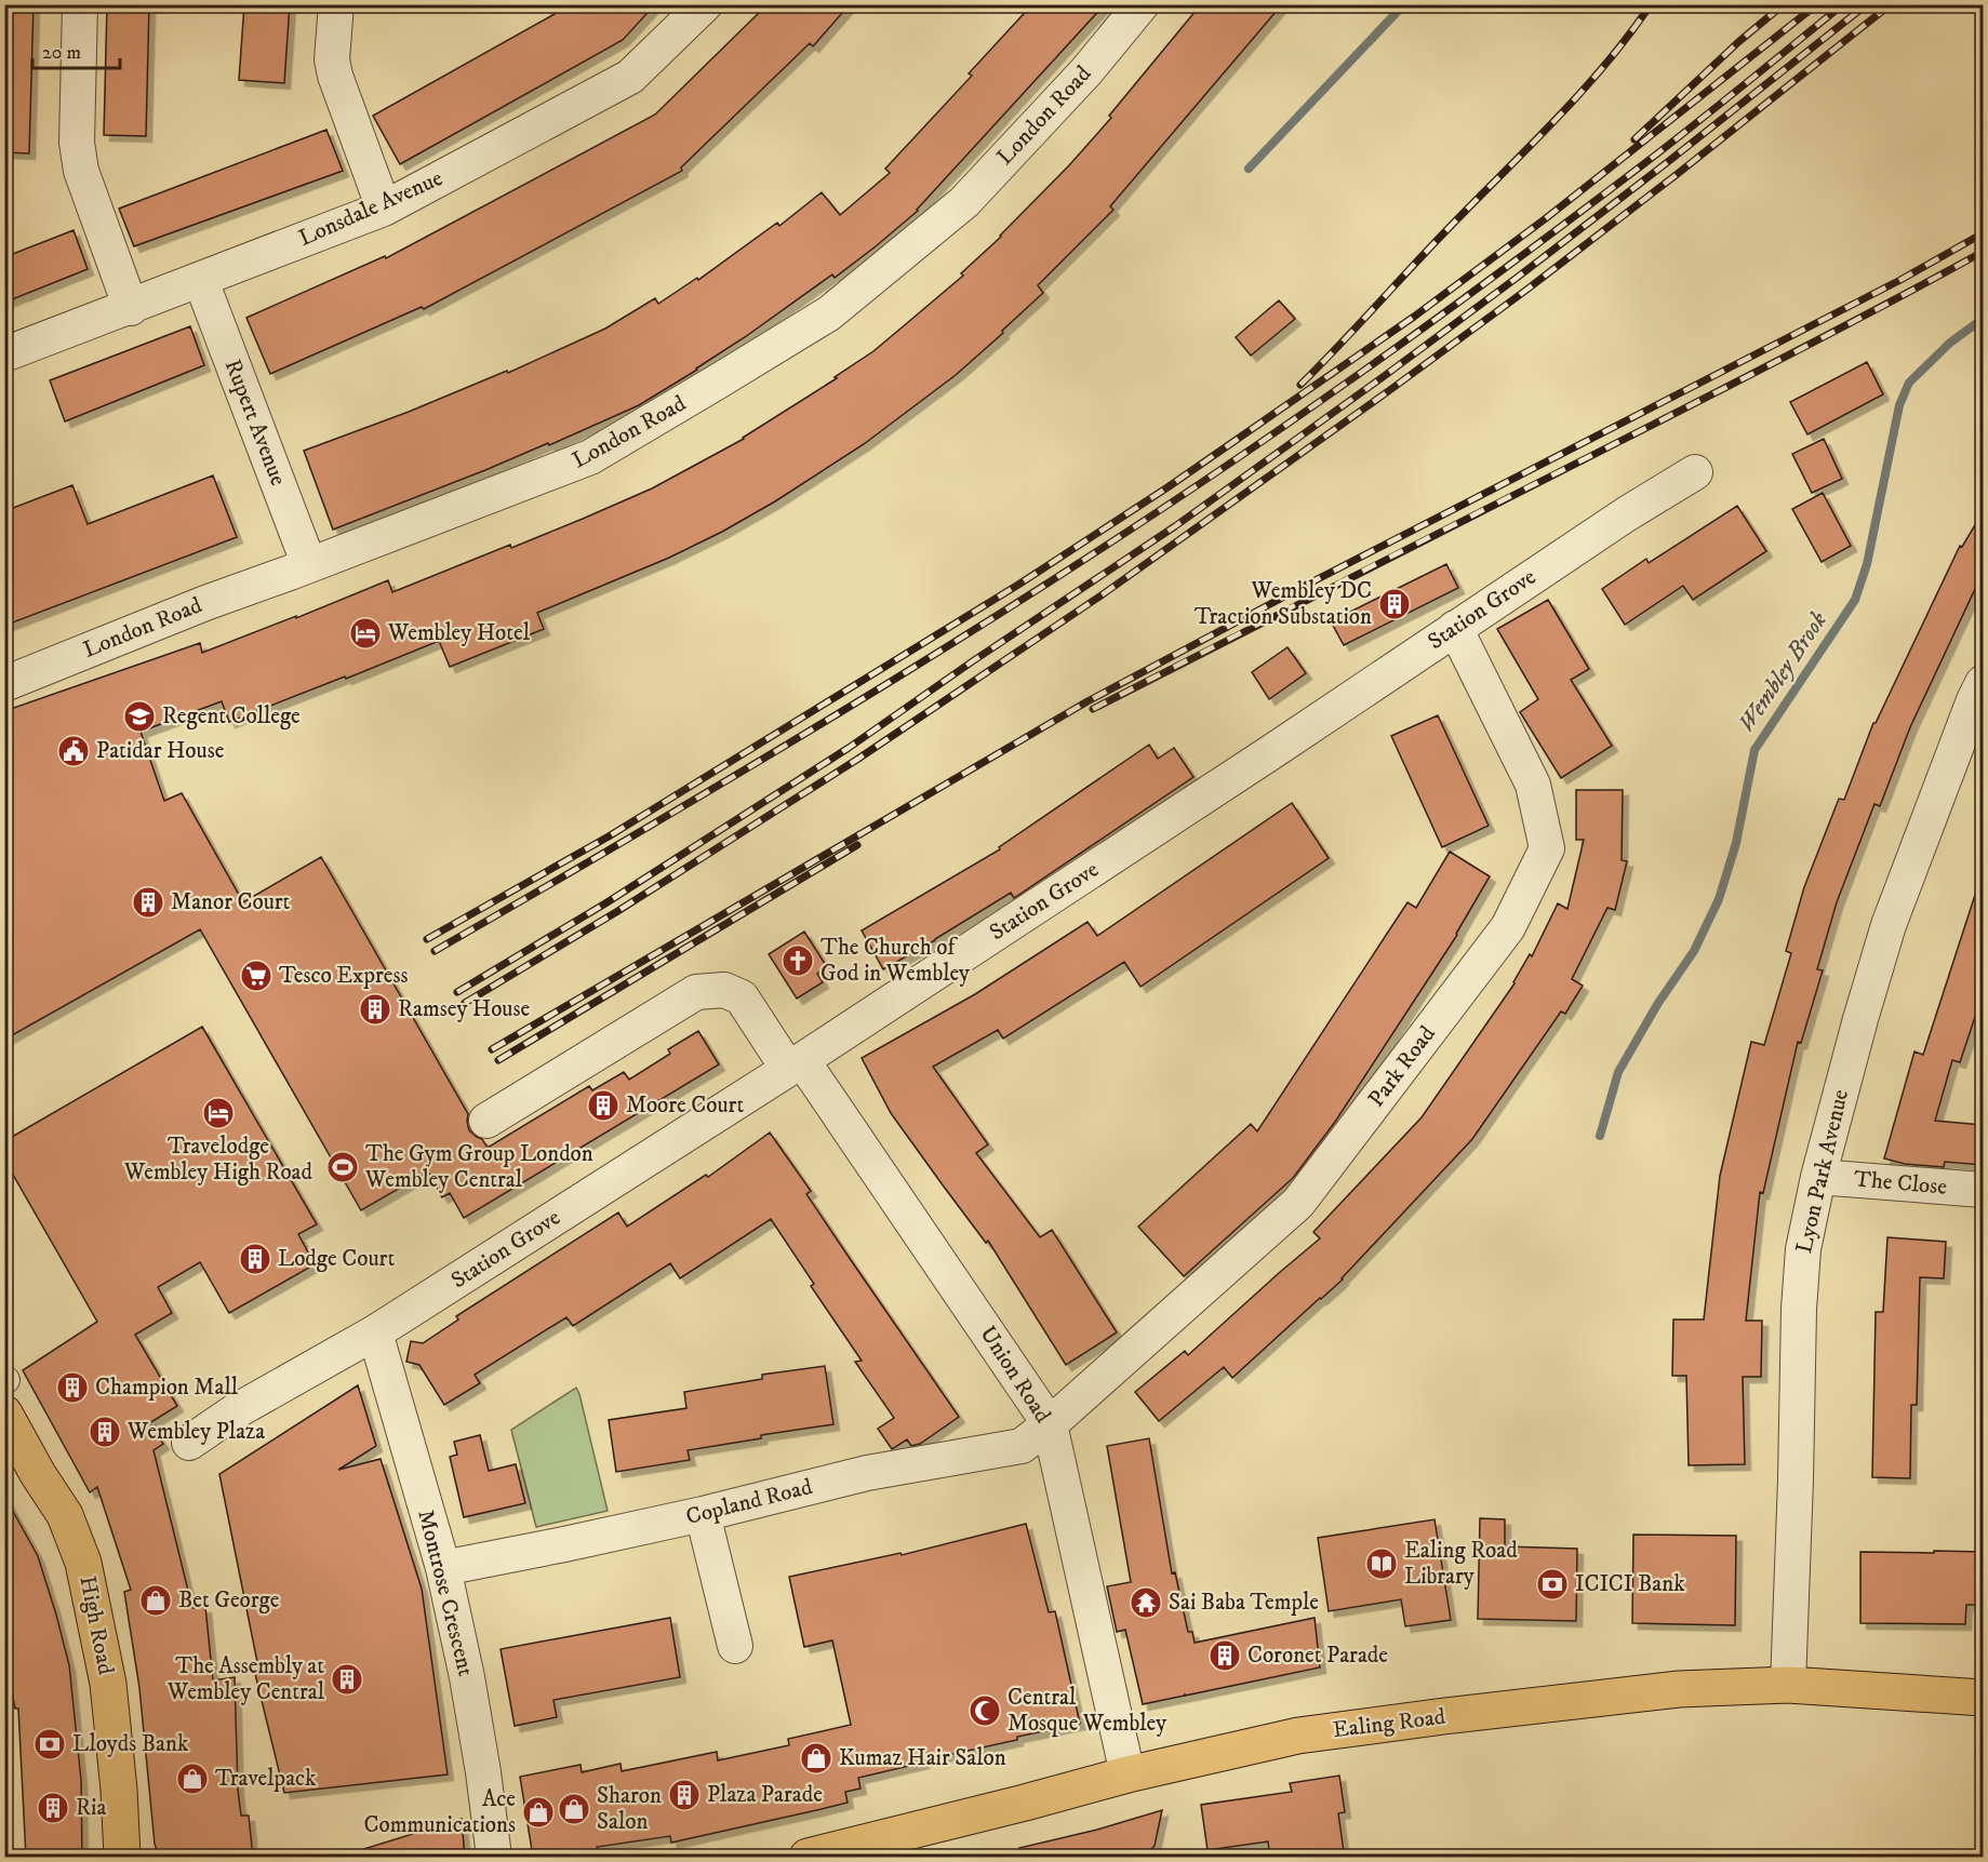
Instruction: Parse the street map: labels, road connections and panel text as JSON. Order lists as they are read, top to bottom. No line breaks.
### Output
{"streets":{"main road":["High Road","Ealing Road"],"street":["London Road","Lonsdale Avenue","Rupert Avenue","Station Grove","Park Road","Lyon Park Avenue","The Close","Union Road","Copland Road","Montrose Crescent"]},"crossings":[["London Road","Rupert Avenue"],["Lonsdale Avenue","Rupert Avenue"],["Station Grove","Park Road"],["Station Grove","Union Road"],["Station Grove","Montrose Crescent"],["Park Road","Union Road"],["Park Road","Copland Road"],["Lyon Park Avenue","The Close"],["Lyon Park Avenue","Ealing Road"],["Union Road","Copland Road"],["Union Road","Ealing Road"],["Copland Road","Montrose Crescent"]],"water":["Wembley Brook"],"places":{"building":["Wembley DC Traction Substation","Manor Court","Ramsey House","Moore Court","Lodge Court","Champion Mall","Wembley Plaza","Coronet Parade","The Assembly at Wembley Central","Plaza Parade","Ria"],"hotel":["Wembley Hotel","Travelodge Wembley High Road"],"school or university":["Regent College"],"public building":["Patidar House"],"church":["The Church of God in Wembley"],"supermarket":["Tesco Express"],"sports":["The Gym Group London Wembley Central"],"library":["Ealing Road Library"],"bank":["ICICI Bank","Lloyds Bank"],"shop":["Bet George","Kumaz Hair Salon","Travelpack","Sharon Salon","Ace Communications"],"temple":["Sai Baba Temple"],"mosque":["Central Mosque Wembley"]},"scale_bar":"20 m"}
